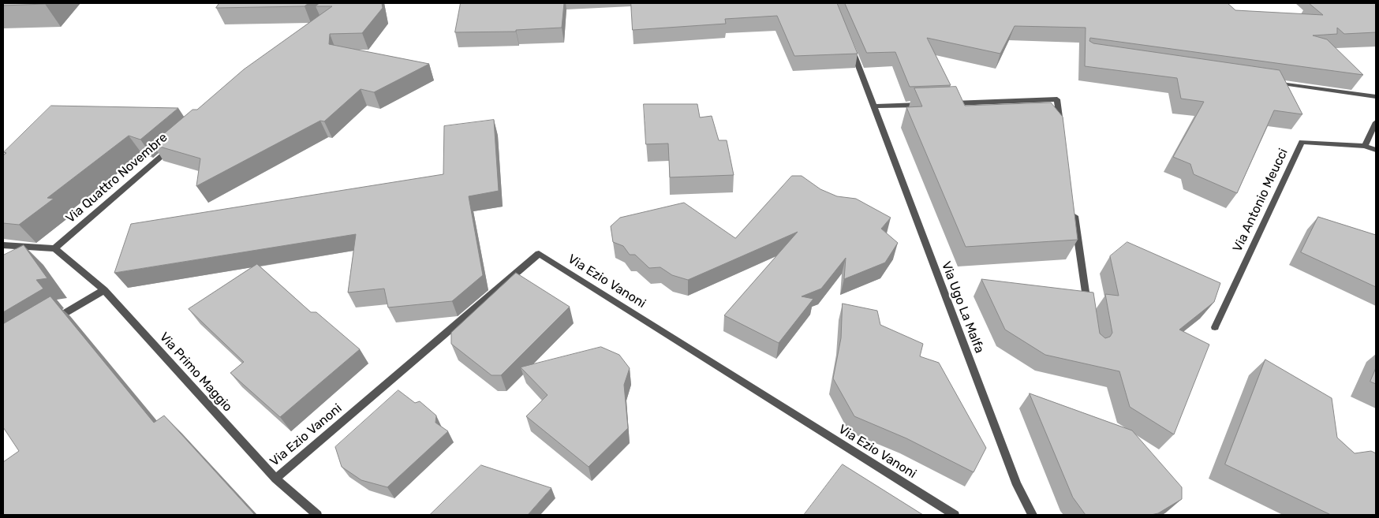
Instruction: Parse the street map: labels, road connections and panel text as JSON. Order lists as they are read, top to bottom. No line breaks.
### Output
{"streets":{"street":["Via Quattro Novembre","Via Antonio Meucci","Via Ezio Vanoni","Via Ugo La Malfa","Via Primo Maggio"]},"crossings":[["Via Quattro Novembre","Via Primo Maggio"],["Via Ezio Vanoni","Via Primo Maggio"]]}
